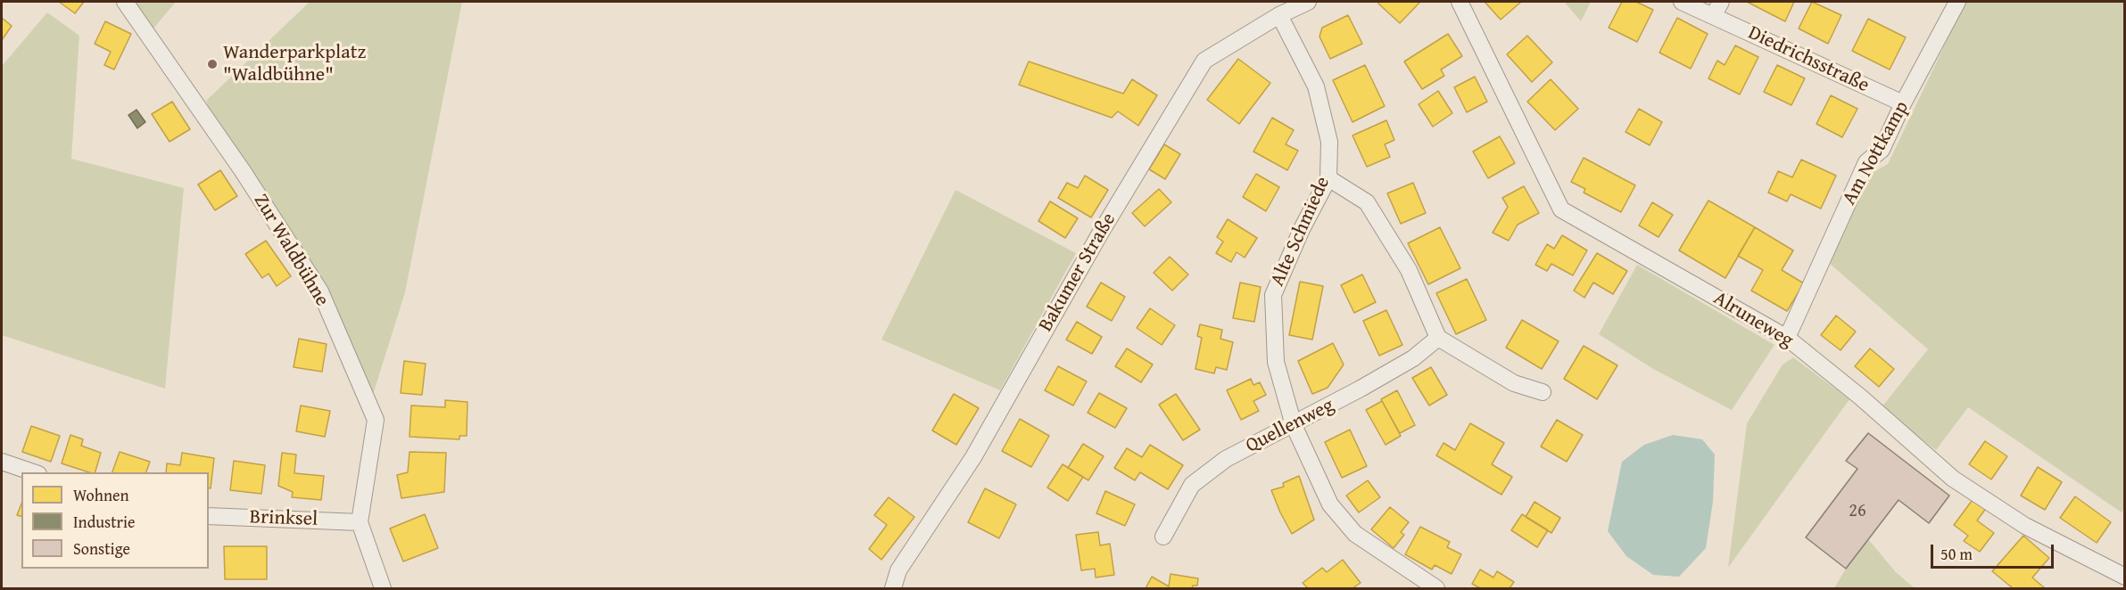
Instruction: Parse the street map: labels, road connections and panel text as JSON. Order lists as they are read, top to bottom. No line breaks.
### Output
{"streets":{"street":["Diedrichsstraße","Am Nottkamp","Alte Schmiede","Zur Waldbühne","Bakumer Straße","Alruneweg","Quellenweg","Brinksel"]},"crossings":[["Diedrichsstraße","Am Nottkamp"],["Am Nottkamp","Alruneweg"],["Alte Schmiede","Bakumer Straße"],["Alte Schmiede","Quellenweg"],["Zur Waldbühne","Brinksel"]],"places":["Wanderparkplatz \"Waldbühne\""],"house_numbers":["26"],"legend":["Wohnen","Industrie","Sonstige"],"scale_bar":"50 m"}
